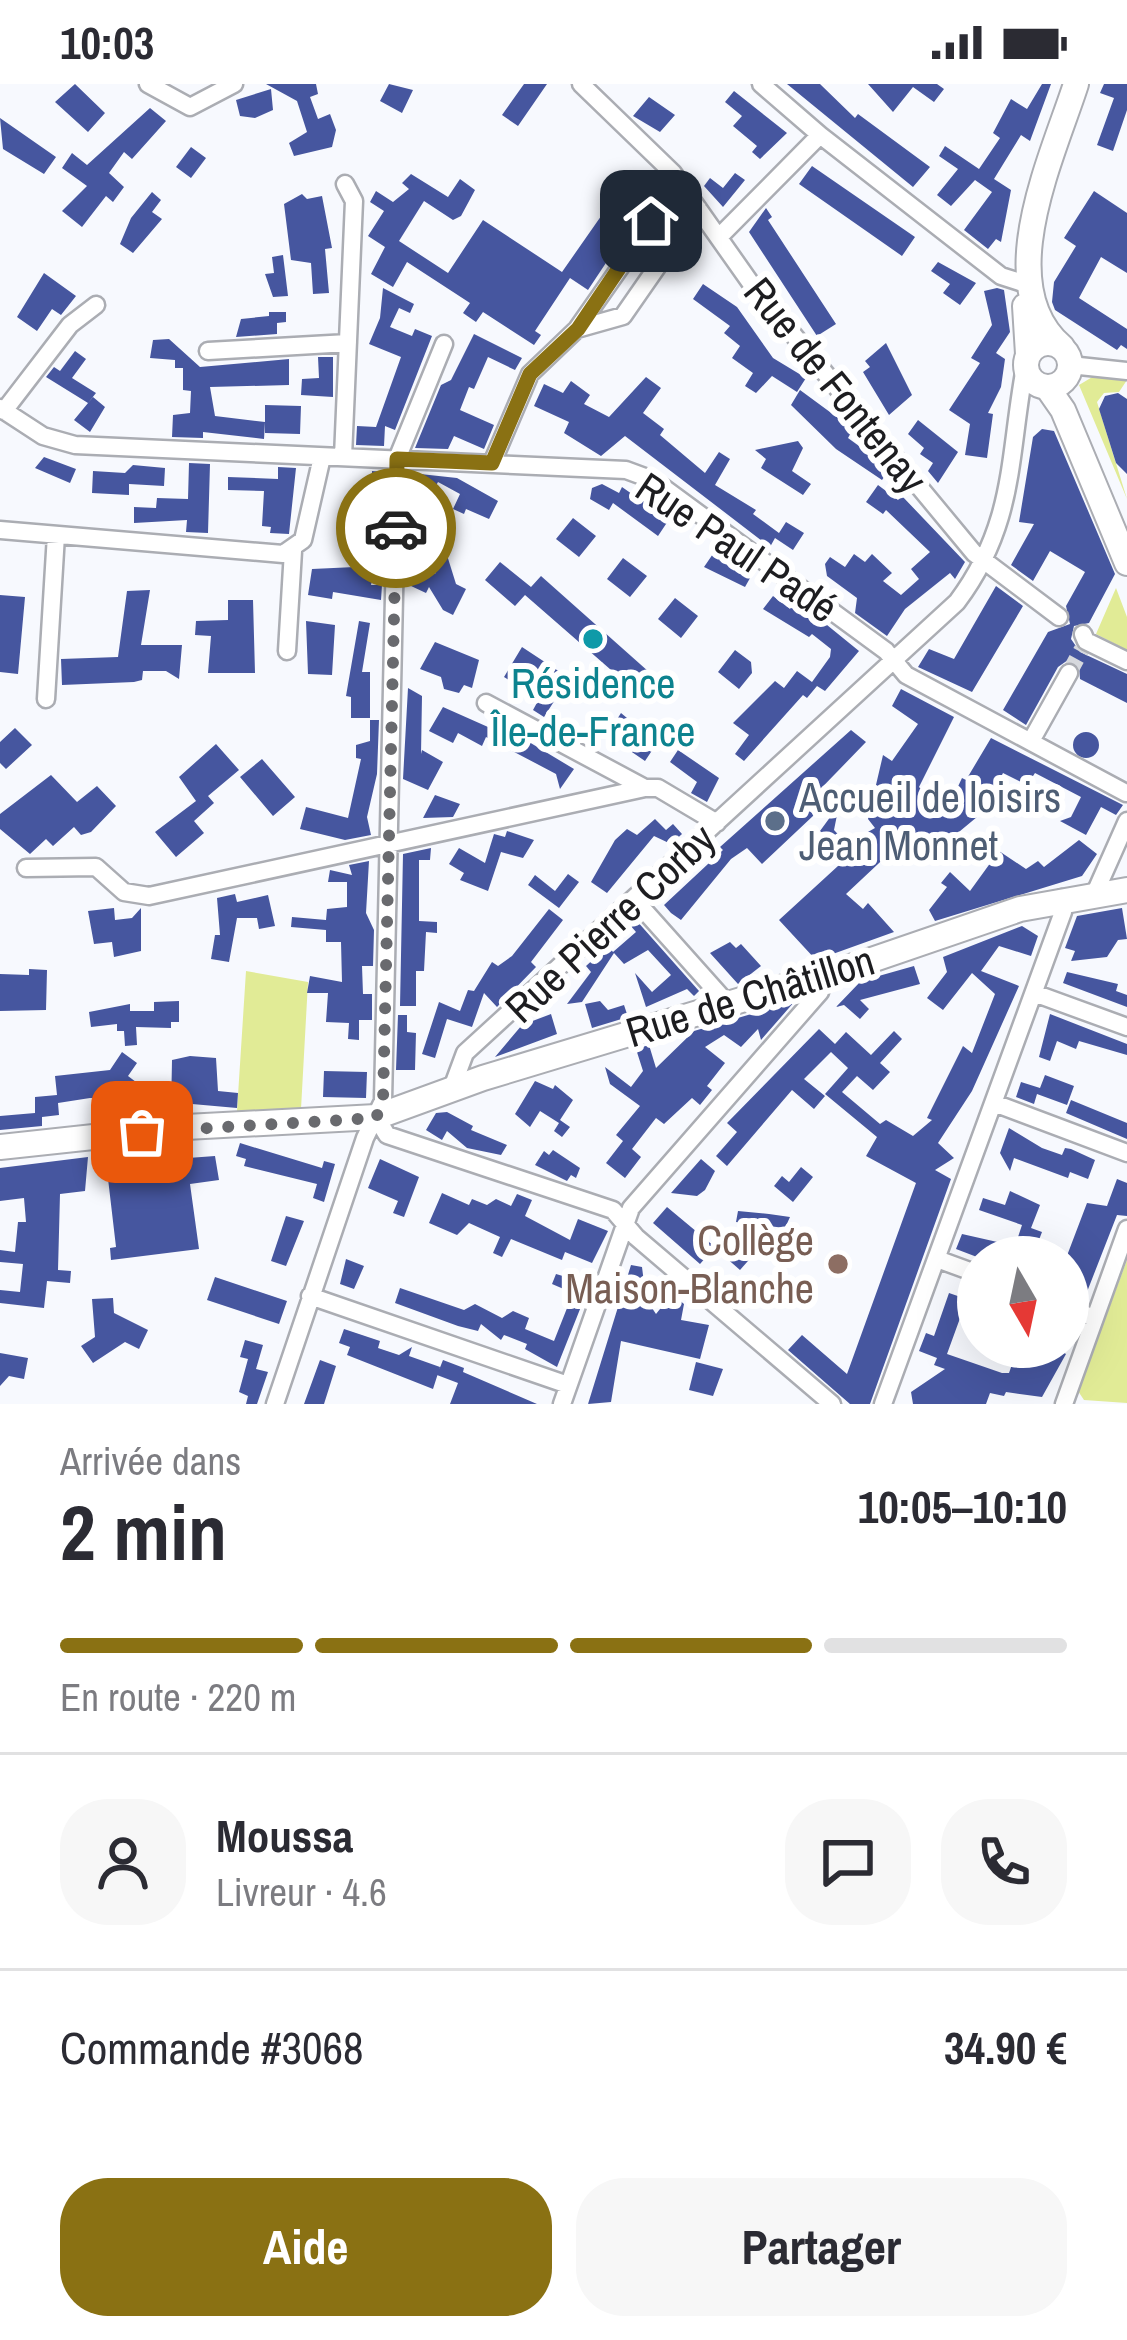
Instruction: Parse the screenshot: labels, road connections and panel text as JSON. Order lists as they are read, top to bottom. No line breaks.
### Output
{"streets":{"main road":["Rue de Châtillon"],"street":["Rue de Fontenay","Rue Paul Padé","Rue Pierre Corby"]},"crossings":[["Rue de Fontenay","Rue Pierre Corby"],["Rue Paul Padé","Rue Pierre Corby"],["Rue Pierre Corby","Rue de Châtillon"]],"places":["Résidence Île-de-France","Accueil de loisirs Jean Monnet","Collège Maison-Blanche"],"north":"bottom","page":{"status":"10:03","heading":["2 min","Arrivée dans","10:05–10:10"],"panel":["Moussa","Livreur · 4.6","Commande #3068","34.90 €"],"bar":"En route · 220 m","buttons":["Aide","Partager"]}}
